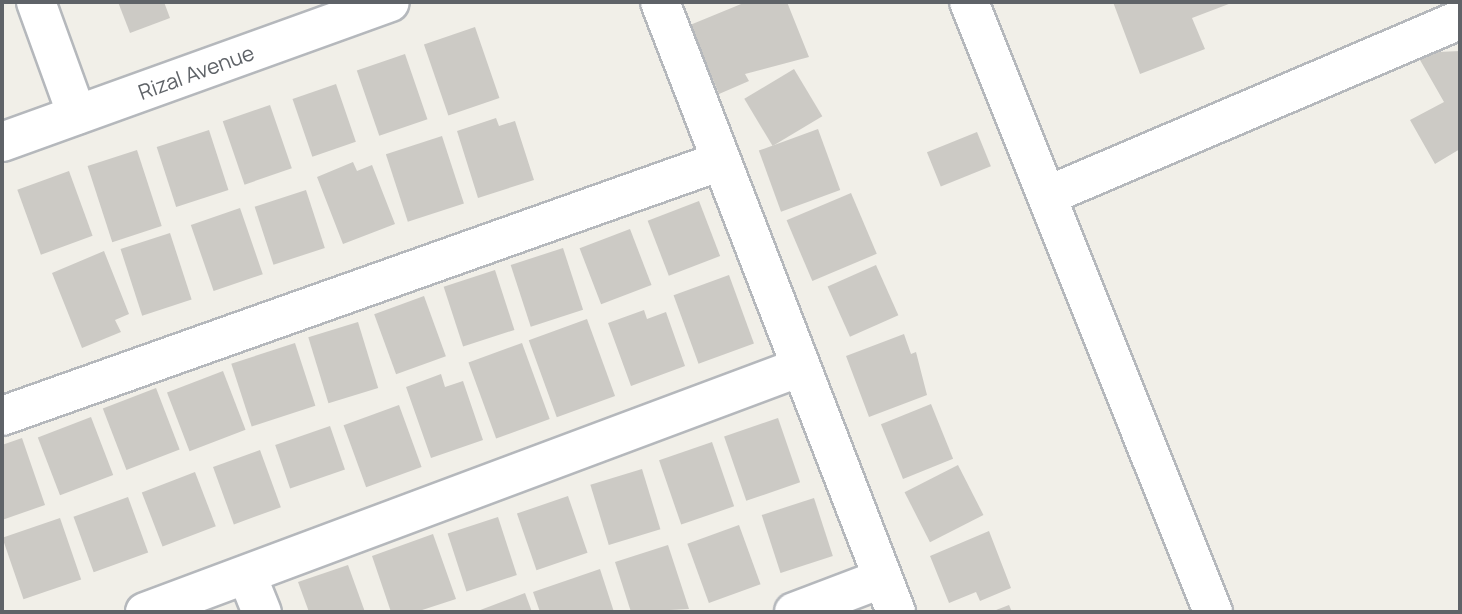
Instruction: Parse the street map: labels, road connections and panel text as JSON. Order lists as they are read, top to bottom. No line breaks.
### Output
{"streets":{"street":["Rizal Avenue"]}}
